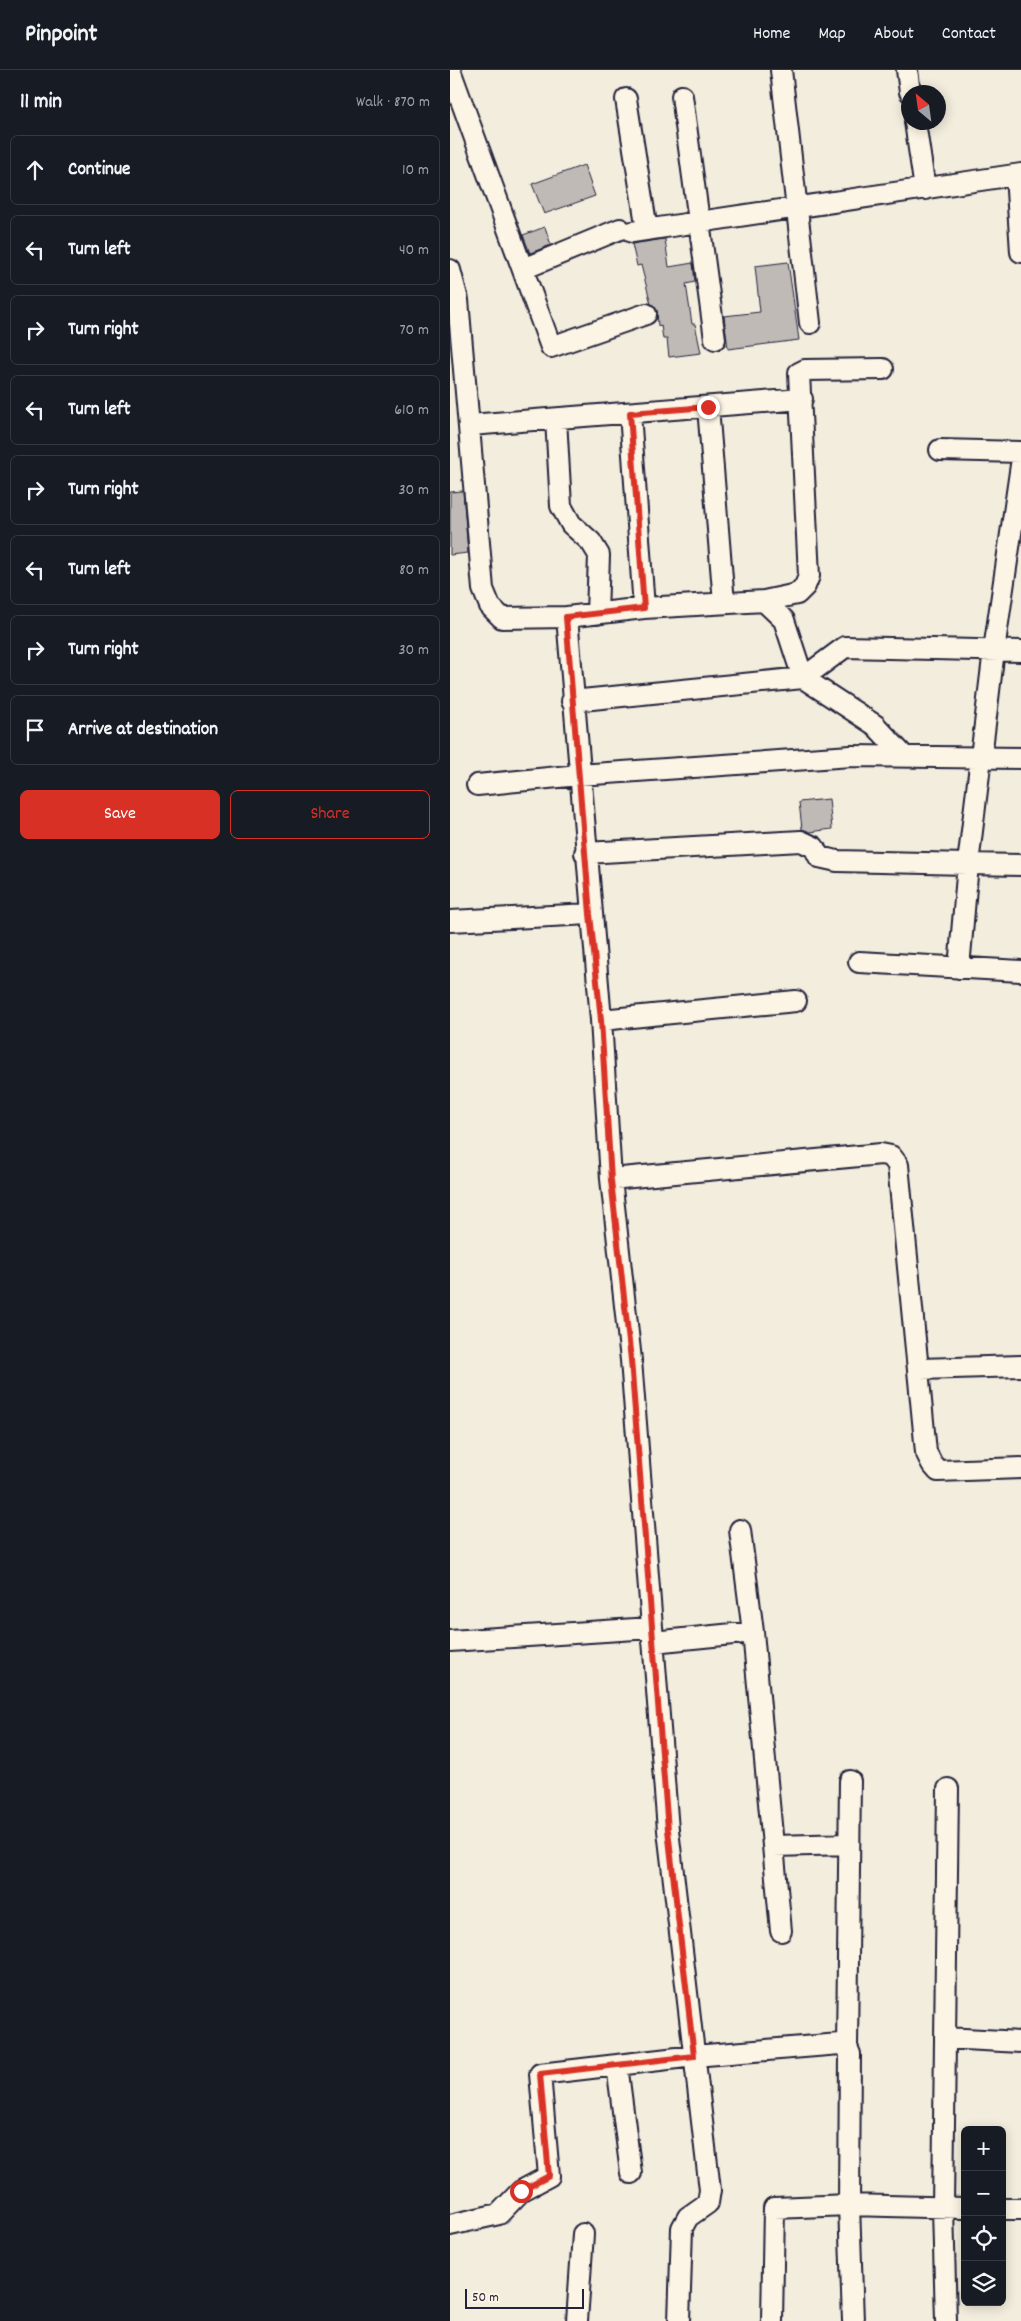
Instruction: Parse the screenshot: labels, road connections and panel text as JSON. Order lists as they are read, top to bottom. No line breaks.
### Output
{"scale_bar":"50 m","north":"top left","page":{"header":"Pinpoint","nav":["Home","Map","About","Contact"],"heading":["11 min","Walk · 870 m"],"list":[["Continue","10 m"],["Turn left","40 m"],["Turn right","70 m"],["Turn left","610 m"],["Turn right","30 m"],["Turn left","80 m"],["Turn right","30 m"],"Arrive at destination"],"buttons":["Save","Share"],"map_buttons":["+","−"],"scale":"50 m"}}
